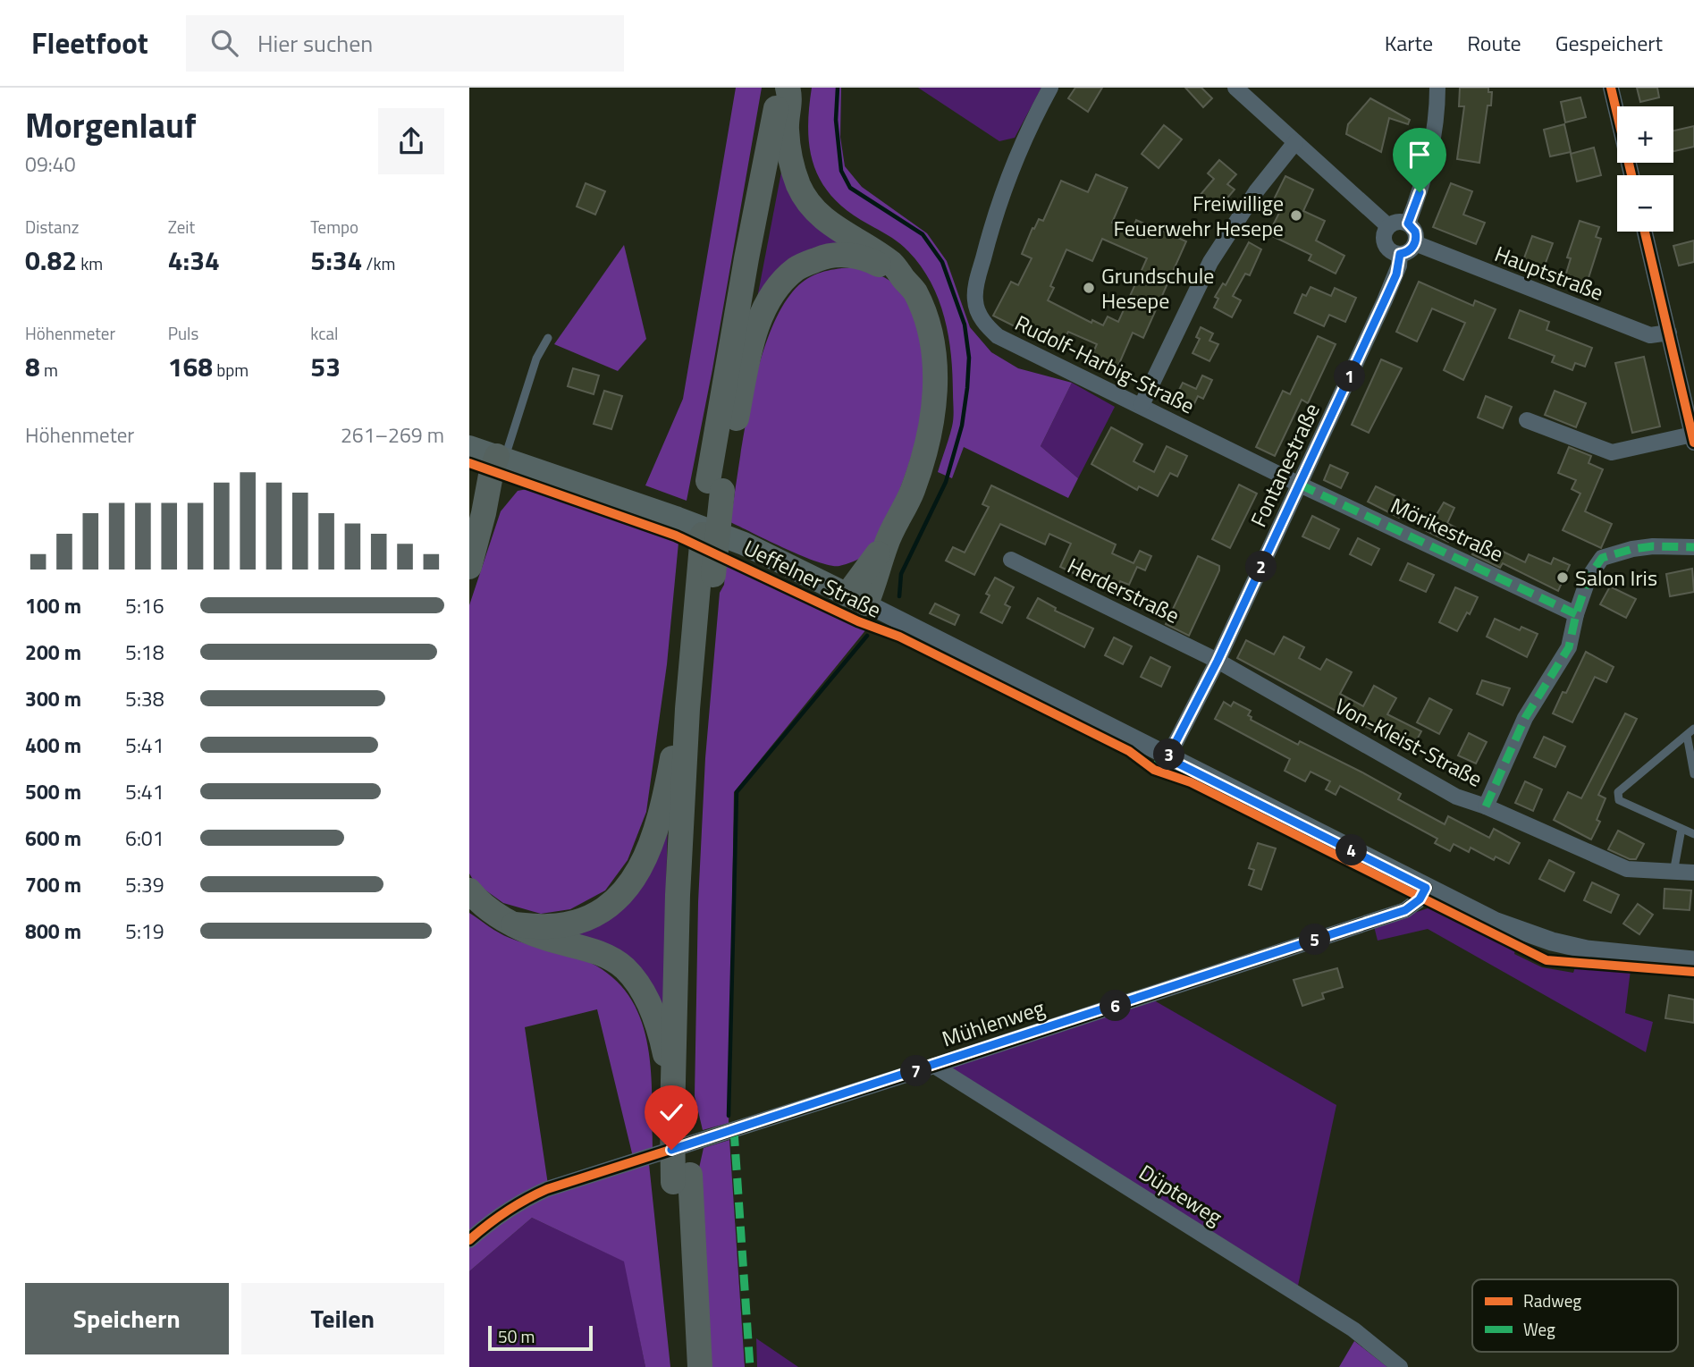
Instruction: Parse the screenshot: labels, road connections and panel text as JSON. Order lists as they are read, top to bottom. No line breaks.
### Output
{"streets":{"main road":["Ueffelner Straße"],"street":["Hauptstraße","Rudolf-Harbig-Straße","Fontanestraße","Mörikestraße","Herderstraße","Von-Kleist-Straße","Mühlenweg","Düpteweg"]},"crossings":[["Hauptstraße","Fontanestraße"],["Rudolf-Harbig-Straße","Fontanestraße"],["Rudolf-Harbig-Straße","Mörikestraße"],["Fontanestraße","Mörikestraße"],["Fontanestraße","Ueffelner Straße"],["Fontanestraße","Herderstraße"],["Fontanestraße","Von-Kleist-Straße"],["Ueffelner Straße","Mühlenweg"],["Herderstraße","Von-Kleist-Straße"],["Mühlenweg","Düpteweg"]],"places":["Freiwillige Feuerwehr Hesepe","Grundschule Hesepe","Salon Iris"],"legend":["Radweg","Weg"],"scale_bar":"50 m","page":{"header":"Fleetfoot","search":"Hier suchen","nav":["Karte","Route","Gespeichert"],"heading":["Morgenlauf","09:40"],"map_buttons":["+","−"],"stats":[["Distanz","0.82 km"],["Zeit","4:34"],["Tempo","5:34 /km"],["Höhenmeter","8 m"],["Puls","168 bpm"],["kcal","53"]],"pins":["1","2","3","4","5","6","7"],"chart":["Höhenmeter","261–269 m"],"list":[{"name":"100 m","note":"5:16"},{"name":"200 m","note":"5:18"},{"name":"300 m","note":"5:38"},{"name":"400 m","note":"5:41"},{"name":"500 m","note":"5:41"},{"name":"600 m","note":"6:01"},{"name":"700 m","note":"5:39"},{"name":"800 m","note":"5:19"}],"buttons":["Speichern","Teilen"],"scale":"50 m"}}
